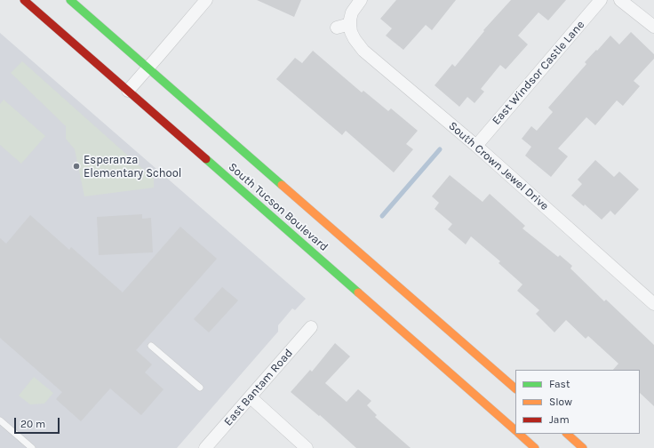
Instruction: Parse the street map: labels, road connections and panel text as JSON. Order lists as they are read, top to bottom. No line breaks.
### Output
{"streets":{"main road":["South Tucson Boulevard"],"street":["East Windsor Castle Lane","South Crown Jewel Drive","East Bantam Road"]},"crossings":[["East Windsor Castle Lane","South Crown Jewel Drive"]],"places":["Esperanza Elementary School"],"legend":["Fast","Slow","Jam"],"scale_bar":"20 m"}
